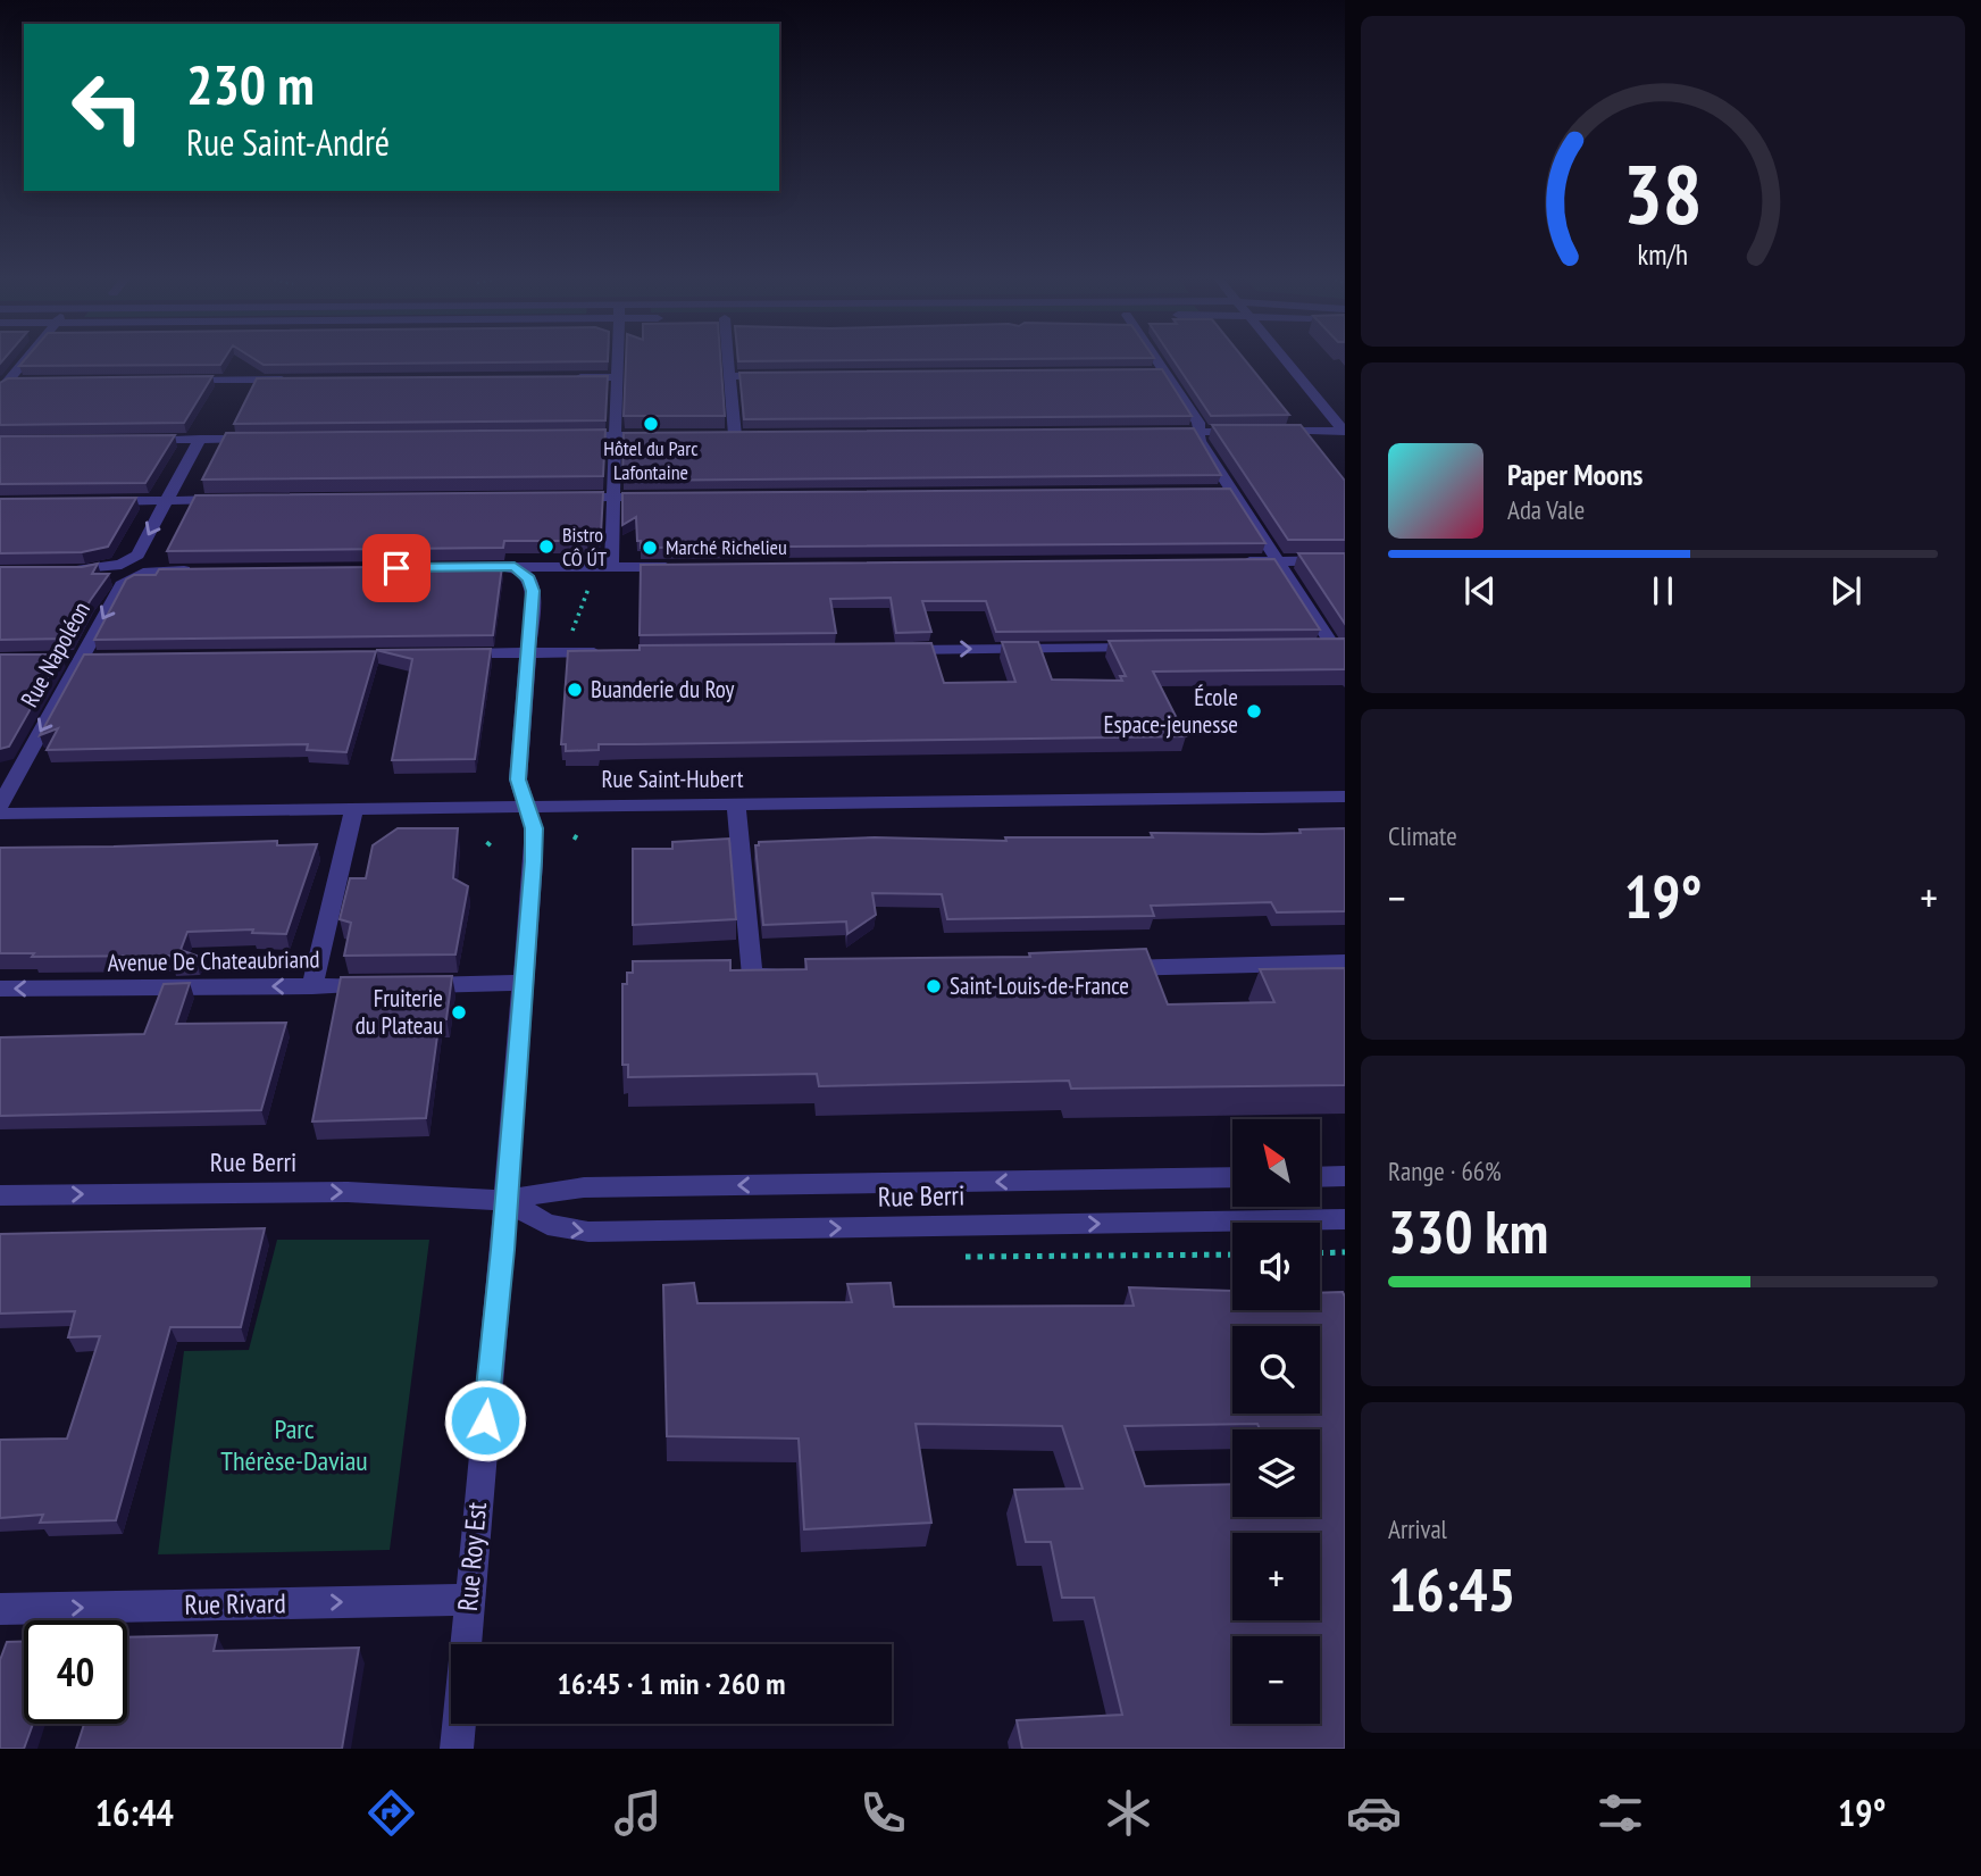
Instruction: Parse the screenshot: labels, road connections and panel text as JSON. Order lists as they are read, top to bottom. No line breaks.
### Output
{"streets":{"street":["Rue Napoléon","Rue Saint-Hubert","Avenue De Chateaubriand","Rue Berri","Rue Roy Est","Rue Rivard"]},"crossings":[["Rue Saint-Hubert","Rue Roy Est"],["Avenue De Chateaubriand","Rue Roy Est"],["Rue Berri","Rue Roy Est"],["Rue Roy Est","Rue Rivard"]],"one_way":["Rue Napoléon","Avenue De Chateaubriand","Rue Rivard"],"parks":["Parc Thérèse-Daviau"],"places":["Hôtel du Parc Lafontaine","Bistro CÔ ÚT","Marché Richelieu","Buanderie du Roy","École Espace-jeunesse","Saint-Louis-de-France","Fruiterie du Plateau"],"north":"top left","page":{"turn":["230 m","Rue Saint-André"],"song":["Paper Moons","Ada Vale"],"tile":["Climate",["Range · 66%","330 km"],["Arrival","16:45"]],"heat":["−","19°","+"],"map_buttons":["+","−"],"limit":"40","trip":"16:45 · 1 min · 260 m","tabs":["16:44","19°"],"gauge":["38","km/h"]}}
